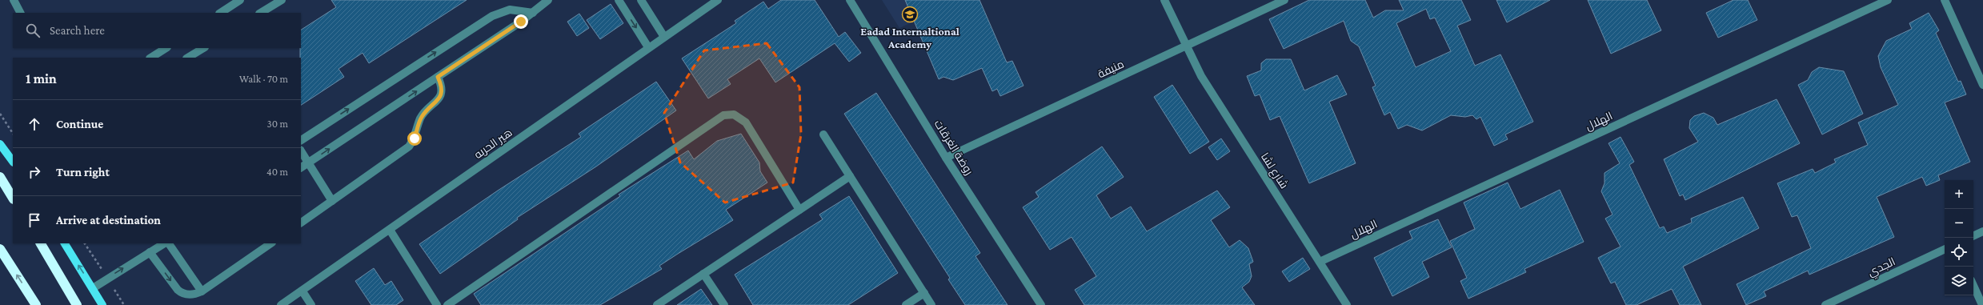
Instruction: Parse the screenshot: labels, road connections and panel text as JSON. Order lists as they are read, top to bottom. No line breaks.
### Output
{"streets":{"street":["منيفة","الهلال","هير الحربه","روضة الغرقات","شارع لشا","الجدي"]},"crossings":[["منيفة","روضة الغرقات"],["منيفة","شارع لشا"],["الهلال","شارع لشا"]],"places":{"school or university":["Eadad Internaltional Academy"]},"page":{"search":"Search here","heading":["1 min","Walk · 70 m"],"list":[["Continue","30 m"],["Turn right","40 m"],"Arrive at destination"],"map_buttons":["+","−"]}}
